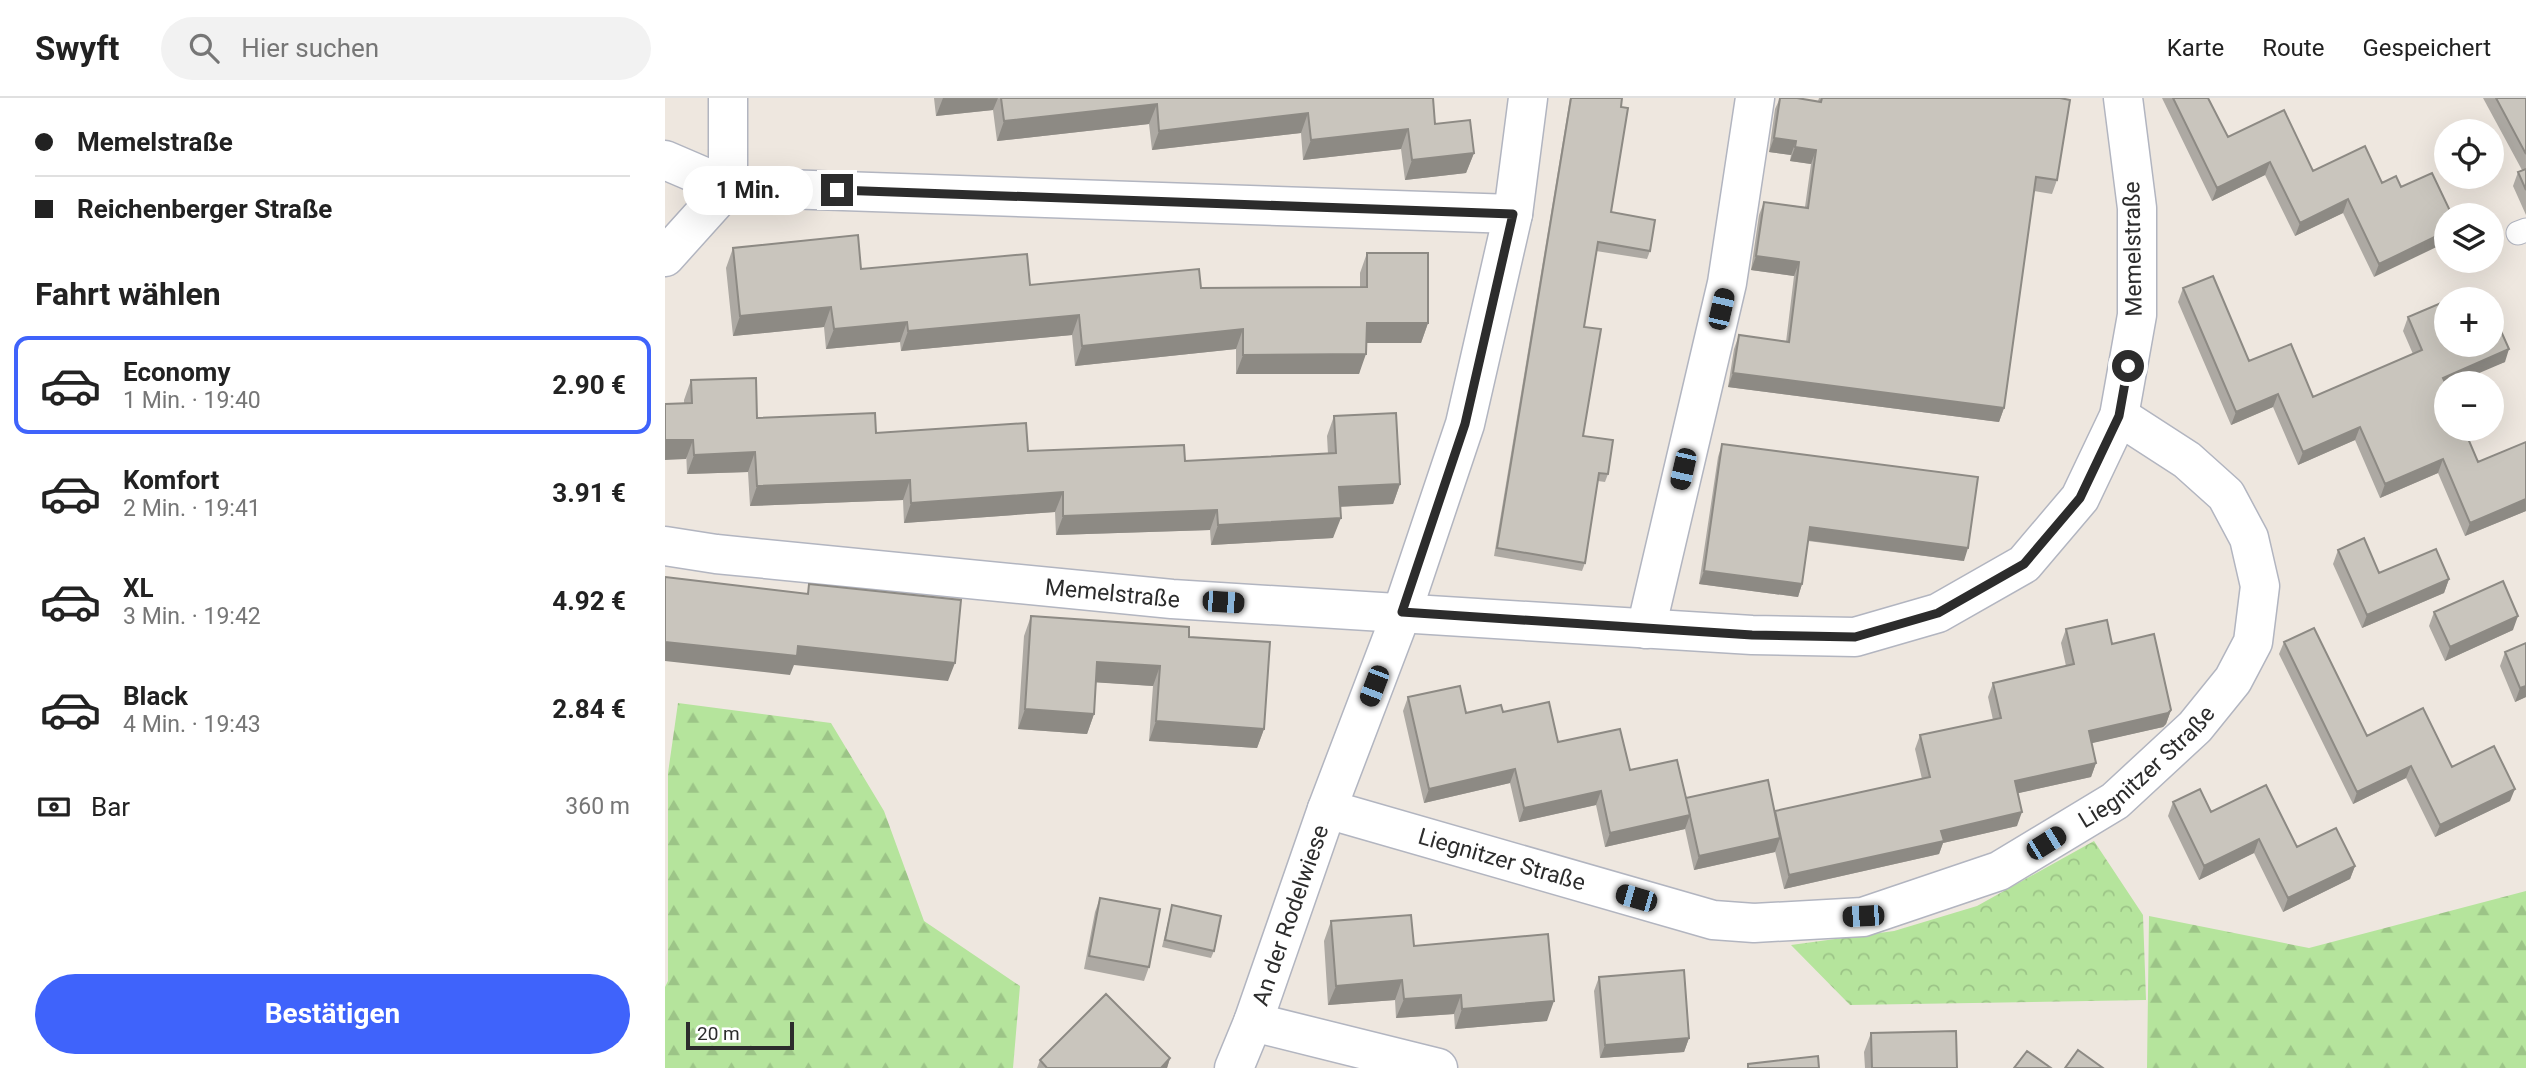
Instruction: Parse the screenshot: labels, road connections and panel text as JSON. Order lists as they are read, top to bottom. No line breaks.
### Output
{"streets":{"street":["Memelstraße","Liegnitzer Straße","An der Rodelwiese"]},"crossings":[["Memelstraße","Liegnitzer Straße"],["Memelstraße","An der Rodelwiese"],["Liegnitzer Straße","An der Rodelwiese"]],"scale_bar":"20 m","page":{"header":"Swyft","search":"Hier suchen","nav":["Karte","Route","Gespeichert"],"banner":["Memelstraße","Reichenberger Straße"],"map_buttons":["+","−"],"bubble":"1 Min.","heading":"Fahrt wählen","list":[{"name":"Economy","note":"1 Min. · 19:40","value":"2.90 €"},{"name":"Komfort","note":"2 Min. · 19:41","value":"3.91 €"},{"name":"XL","note":"3 Min. · 19:42","value":"4.92 €"},{"name":"Black","note":"4 Min. · 19:43","value":"2.84 €"}],"pay":["Bar","360 m"],"buttons":"Bestätigen","scale":"20 m"}}
